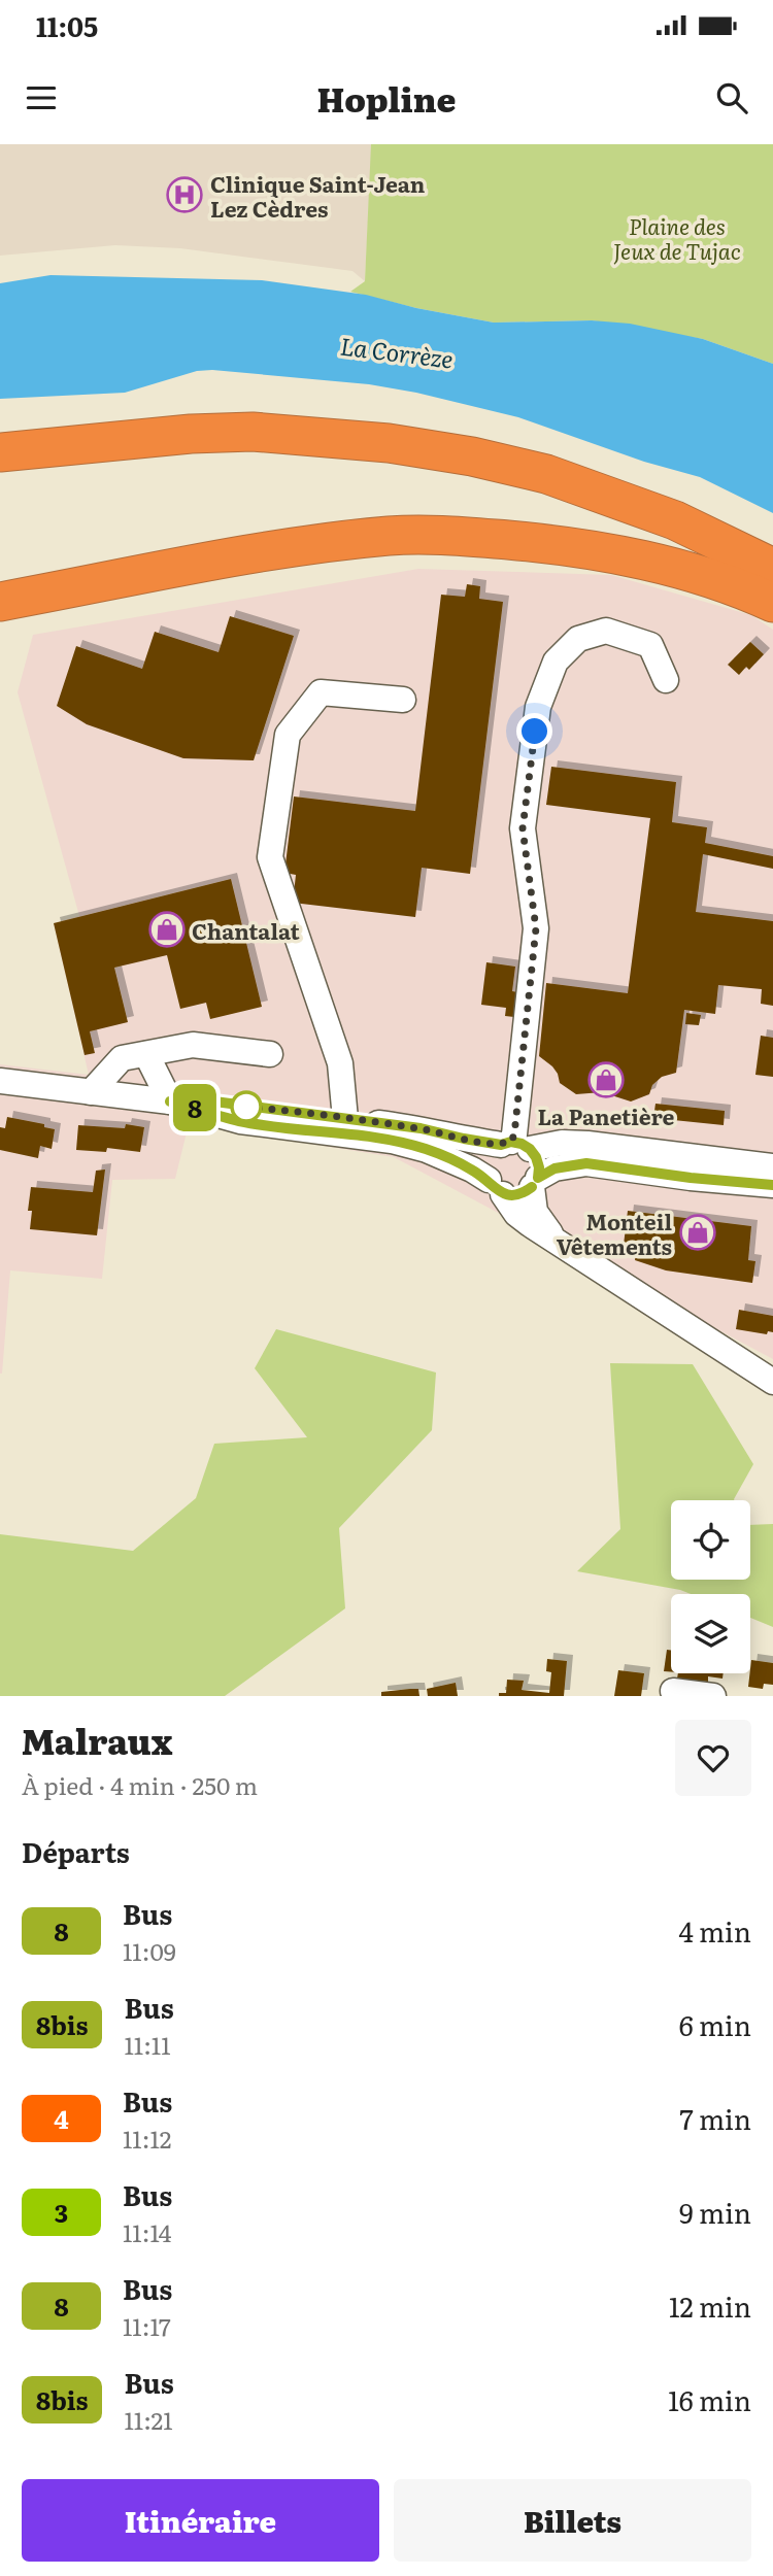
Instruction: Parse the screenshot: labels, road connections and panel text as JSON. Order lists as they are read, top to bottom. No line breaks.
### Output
{"water":["La Corrèze"],"parks":["Plaine des Jeux de Tujac"],"places":{"hospital":["Clinique Saint-Jean Lez Cèdres"],"shop":["Chantalat","La Panetière","Monteil Vêtements"]},"lines":["bus line 8"],"page":{"status":"11:05","header":"Hopline","on_map":"8","heading":[["Malraux","À pied · 4 min · 250 m"],"Départs"],"list":[{"mark":"8","name":"Bus","note":"11:09","value":"4 min"},{"mark":"8bis","name":"Bus","note":"11:11","value":"6 min"},{"mark":"4","name":"Bus","note":"11:12","value":"7 min"},{"mark":"3","name":"Bus","note":"11:14","value":"9 min"},{"mark":"8","name":"Bus","note":"11:17","value":"12 min"},{"mark":"8bis","name":"Bus","note":"11:21","value":"16 min"}],"buttons":["Itinéraire","Billets"]}}
